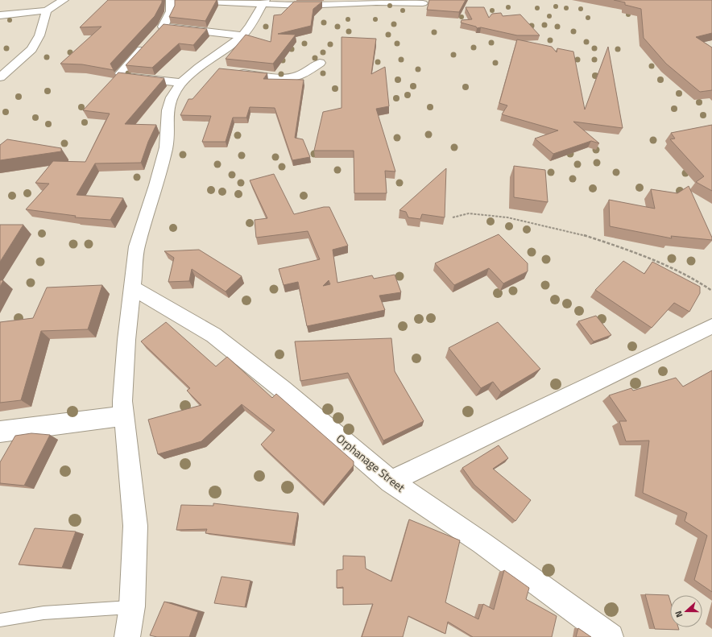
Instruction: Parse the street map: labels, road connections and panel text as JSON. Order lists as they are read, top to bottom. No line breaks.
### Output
{"streets":{"street":["Orphanage Street"]},"north":"left"}
